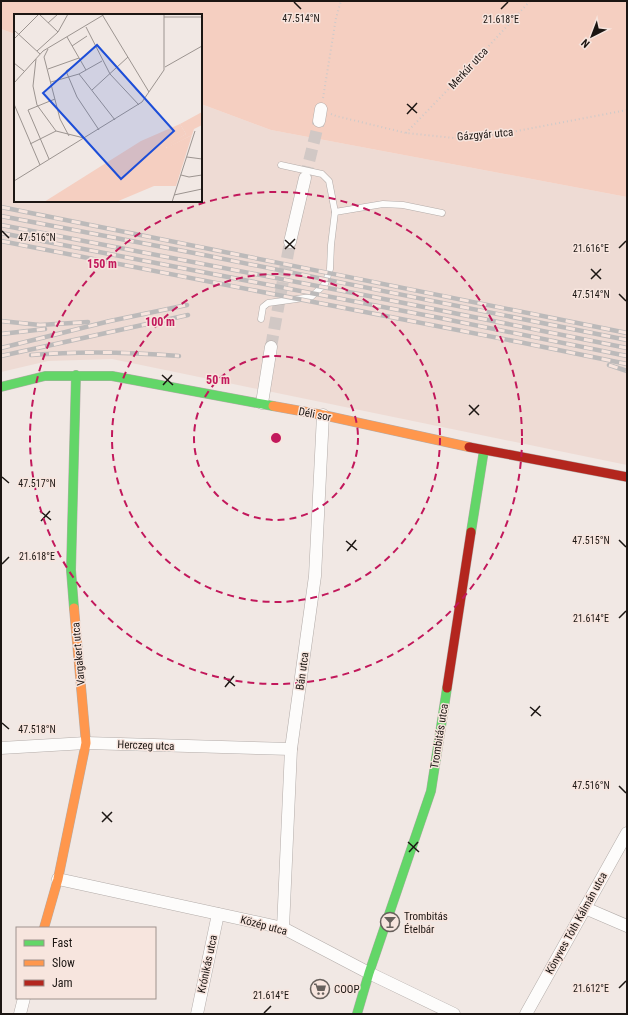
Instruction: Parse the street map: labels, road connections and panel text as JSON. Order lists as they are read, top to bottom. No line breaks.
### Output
{"streets":{"street":["Déli sor","Vargakert utca","Bán utca","Trombitás utca","Herczeg utca","Könyves Tóth Kálmán utca","Közép utca","Krónikás utca"],"path":["Merkúr utca","Gázgyár utca"]},"crossings":[["Merkúr utca","Gázgyár utca"],["Déli sor","Vargakert utca"],["Déli sor","Bán utca"],["Déli sor","Trombitás utca"],["Vargakert utca","Herczeg utca"],["Vargakert utca","Közép utca"],["Bán utca","Herczeg utca"],["Bán utca","Közép utca"],["Trombitás utca","Közép utca"],["Közép utca","Krónikás utca"]],"places":{"bar":["Trombitás Ételbár"],"supermarket":["COOP"]},"legend":["Fast","Slow","Jam"],"north":"bottom left","coordinates":["47.514°N","21.618°E","47.516°N","21.616°E","47.517°N","47.515°N","21.614°E","47.518°N","21.612°E"],"rings":["150 m","100 m","50 m"]}
